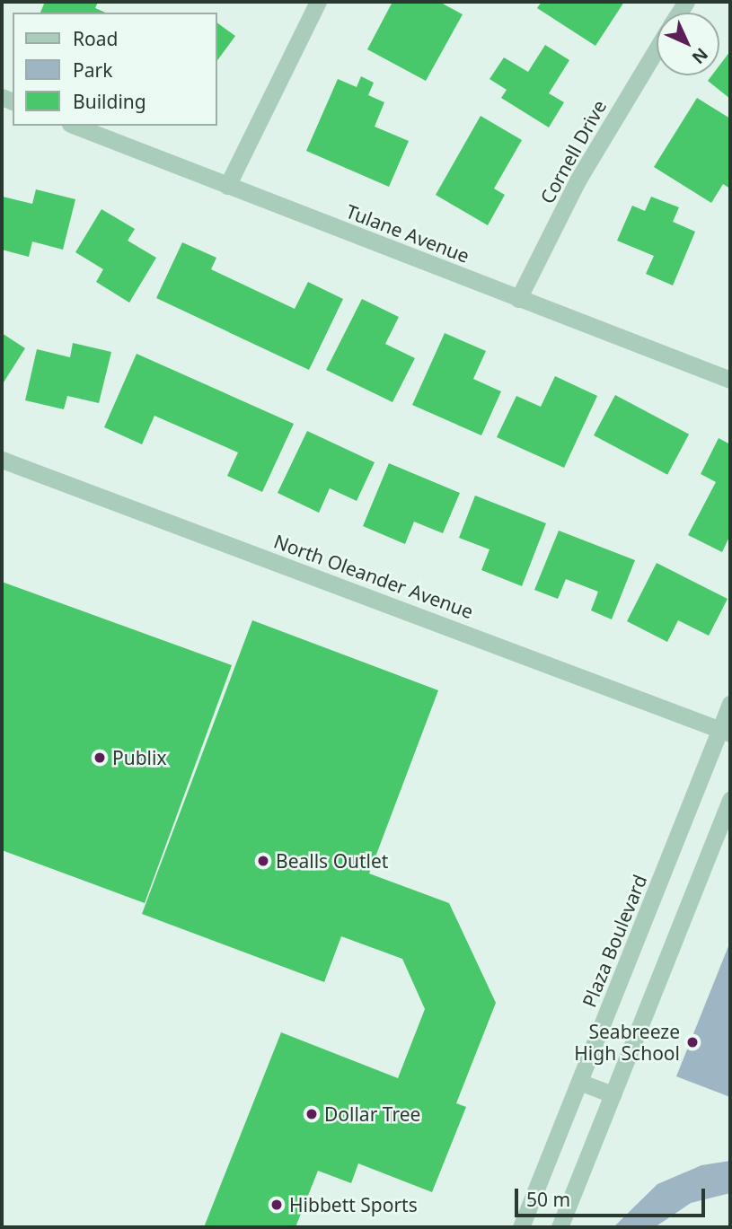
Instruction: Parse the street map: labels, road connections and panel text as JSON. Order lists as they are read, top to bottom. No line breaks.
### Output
{"streets":{"street":["Cornell Drive","Tulane Avenue","North Oleander Avenue","Plaza Boulevard"]},"crossings":[["Cornell Drive","Tulane Avenue"],["North Oleander Avenue","Plaza Boulevard"]],"places":["Publix","Bealls Outlet","Seabreeze High School","Dollar Tree","Hibbett Sports"],"legend":["Road","Park","Building"],"scale_bar":"50 m","north":"bottom right"}
